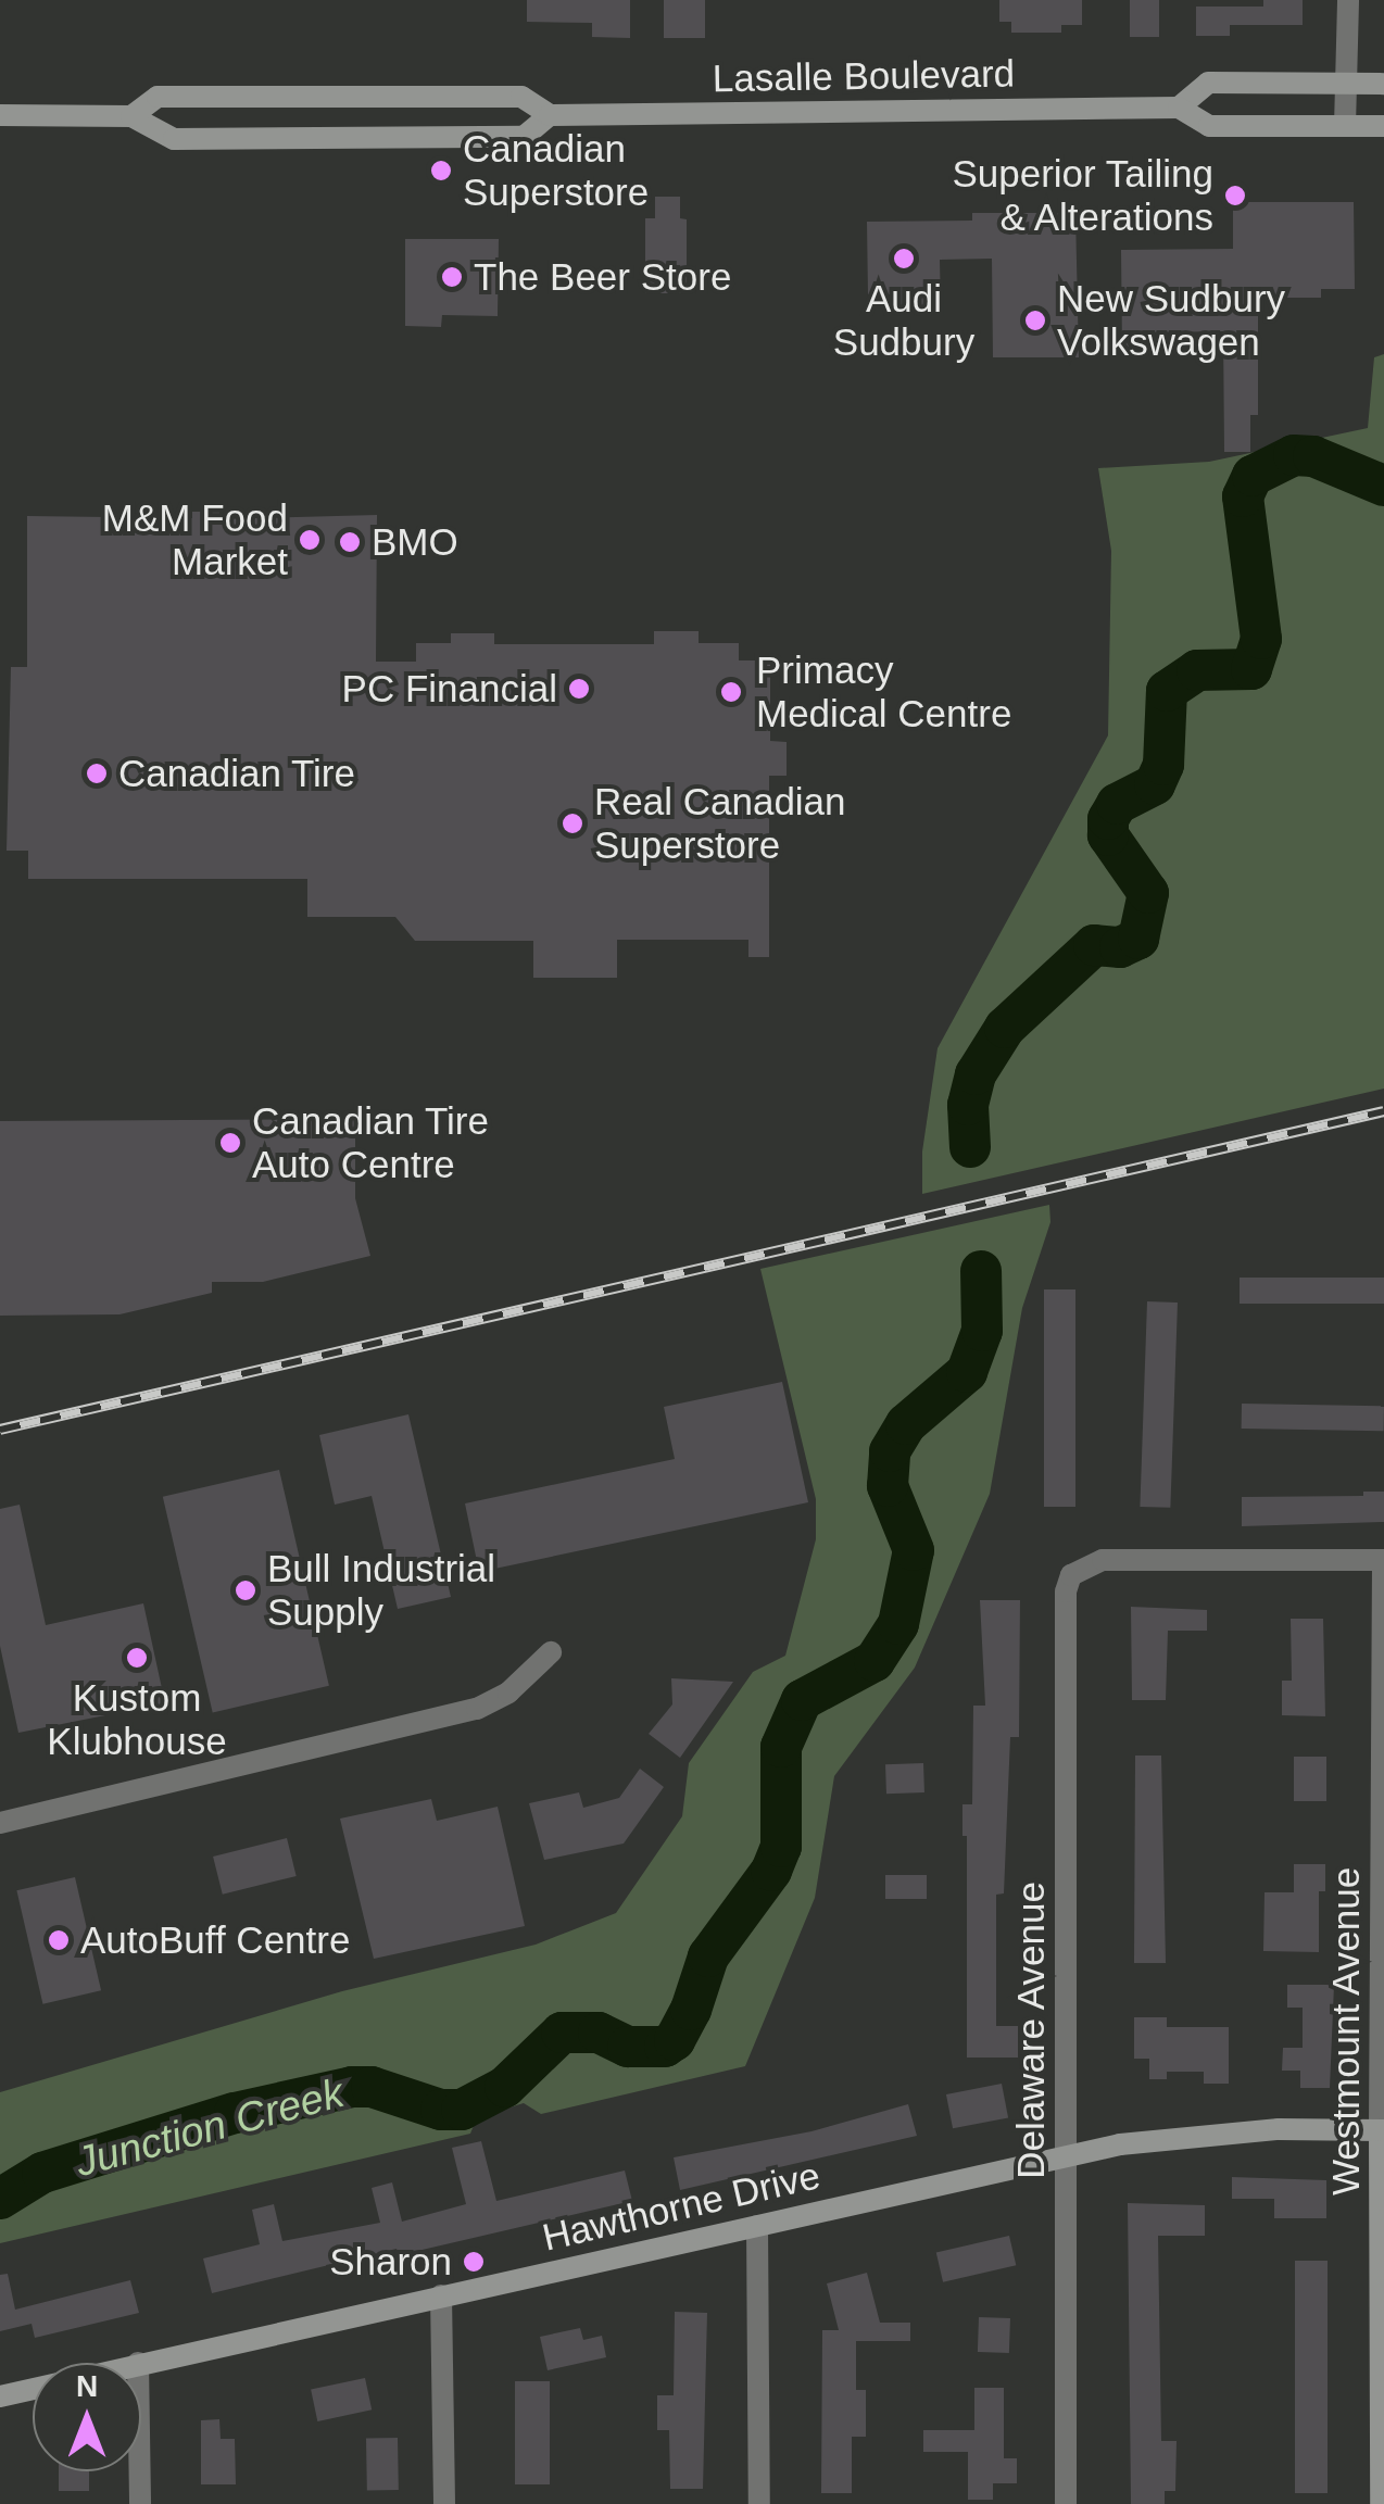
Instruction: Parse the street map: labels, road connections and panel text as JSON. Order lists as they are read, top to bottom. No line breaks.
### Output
{"streets":{"main road":["Lasalle Boulevard","Westmount Avenue","Hawthorne Drive"],"street":["Delaware Avenue"]},"crossings":[["Delaware Avenue","Westmount Avenue"],["Delaware Avenue","Hawthorne Drive"],["Westmount Avenue","Hawthorne Drive"]],"water":["Junction Creek"],"places":["Canadian Superstore","Superior Tailing & Alterations","Audi Sudbury","The Beer Store","New Sudbury Volkswagen","M&M Food Market","BMO","PC Financial","Primacy Medical Centre","Canadian Tire","Real Canadian Superstore","Canadian Tire Auto Centre","Bull Industrial Supply","Kustom Klubhouse","AutoBuff Centre","Sharon"],"north":"top"}
